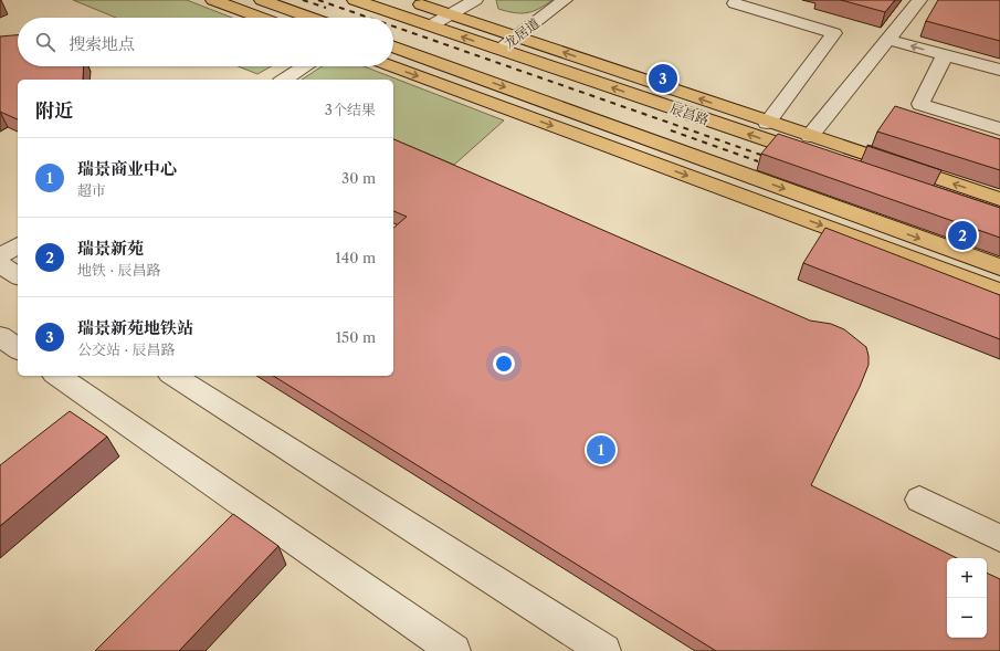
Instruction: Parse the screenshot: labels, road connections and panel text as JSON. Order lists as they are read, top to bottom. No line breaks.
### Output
{"streets":{"main road":["辰昌路"],"street":["龙居道"]},"crossings":[["龙居道","辰昌路"]],"page":{"search":"搜索地点","pins":["3","2","1"],"heading":["附近","3个结果"],"list":[{"mark":"1","name":"瑞景商业中心","note":"超市","value":"30 m"},{"mark":"2","name":"瑞景新苑","note":"地铁 · 辰昌路","value":"140 m"},{"mark":"3","name":"瑞景新苑地铁站","note":"公交站 · 辰昌路","value":"150 m"}],"map_buttons":["+","−"]}}
